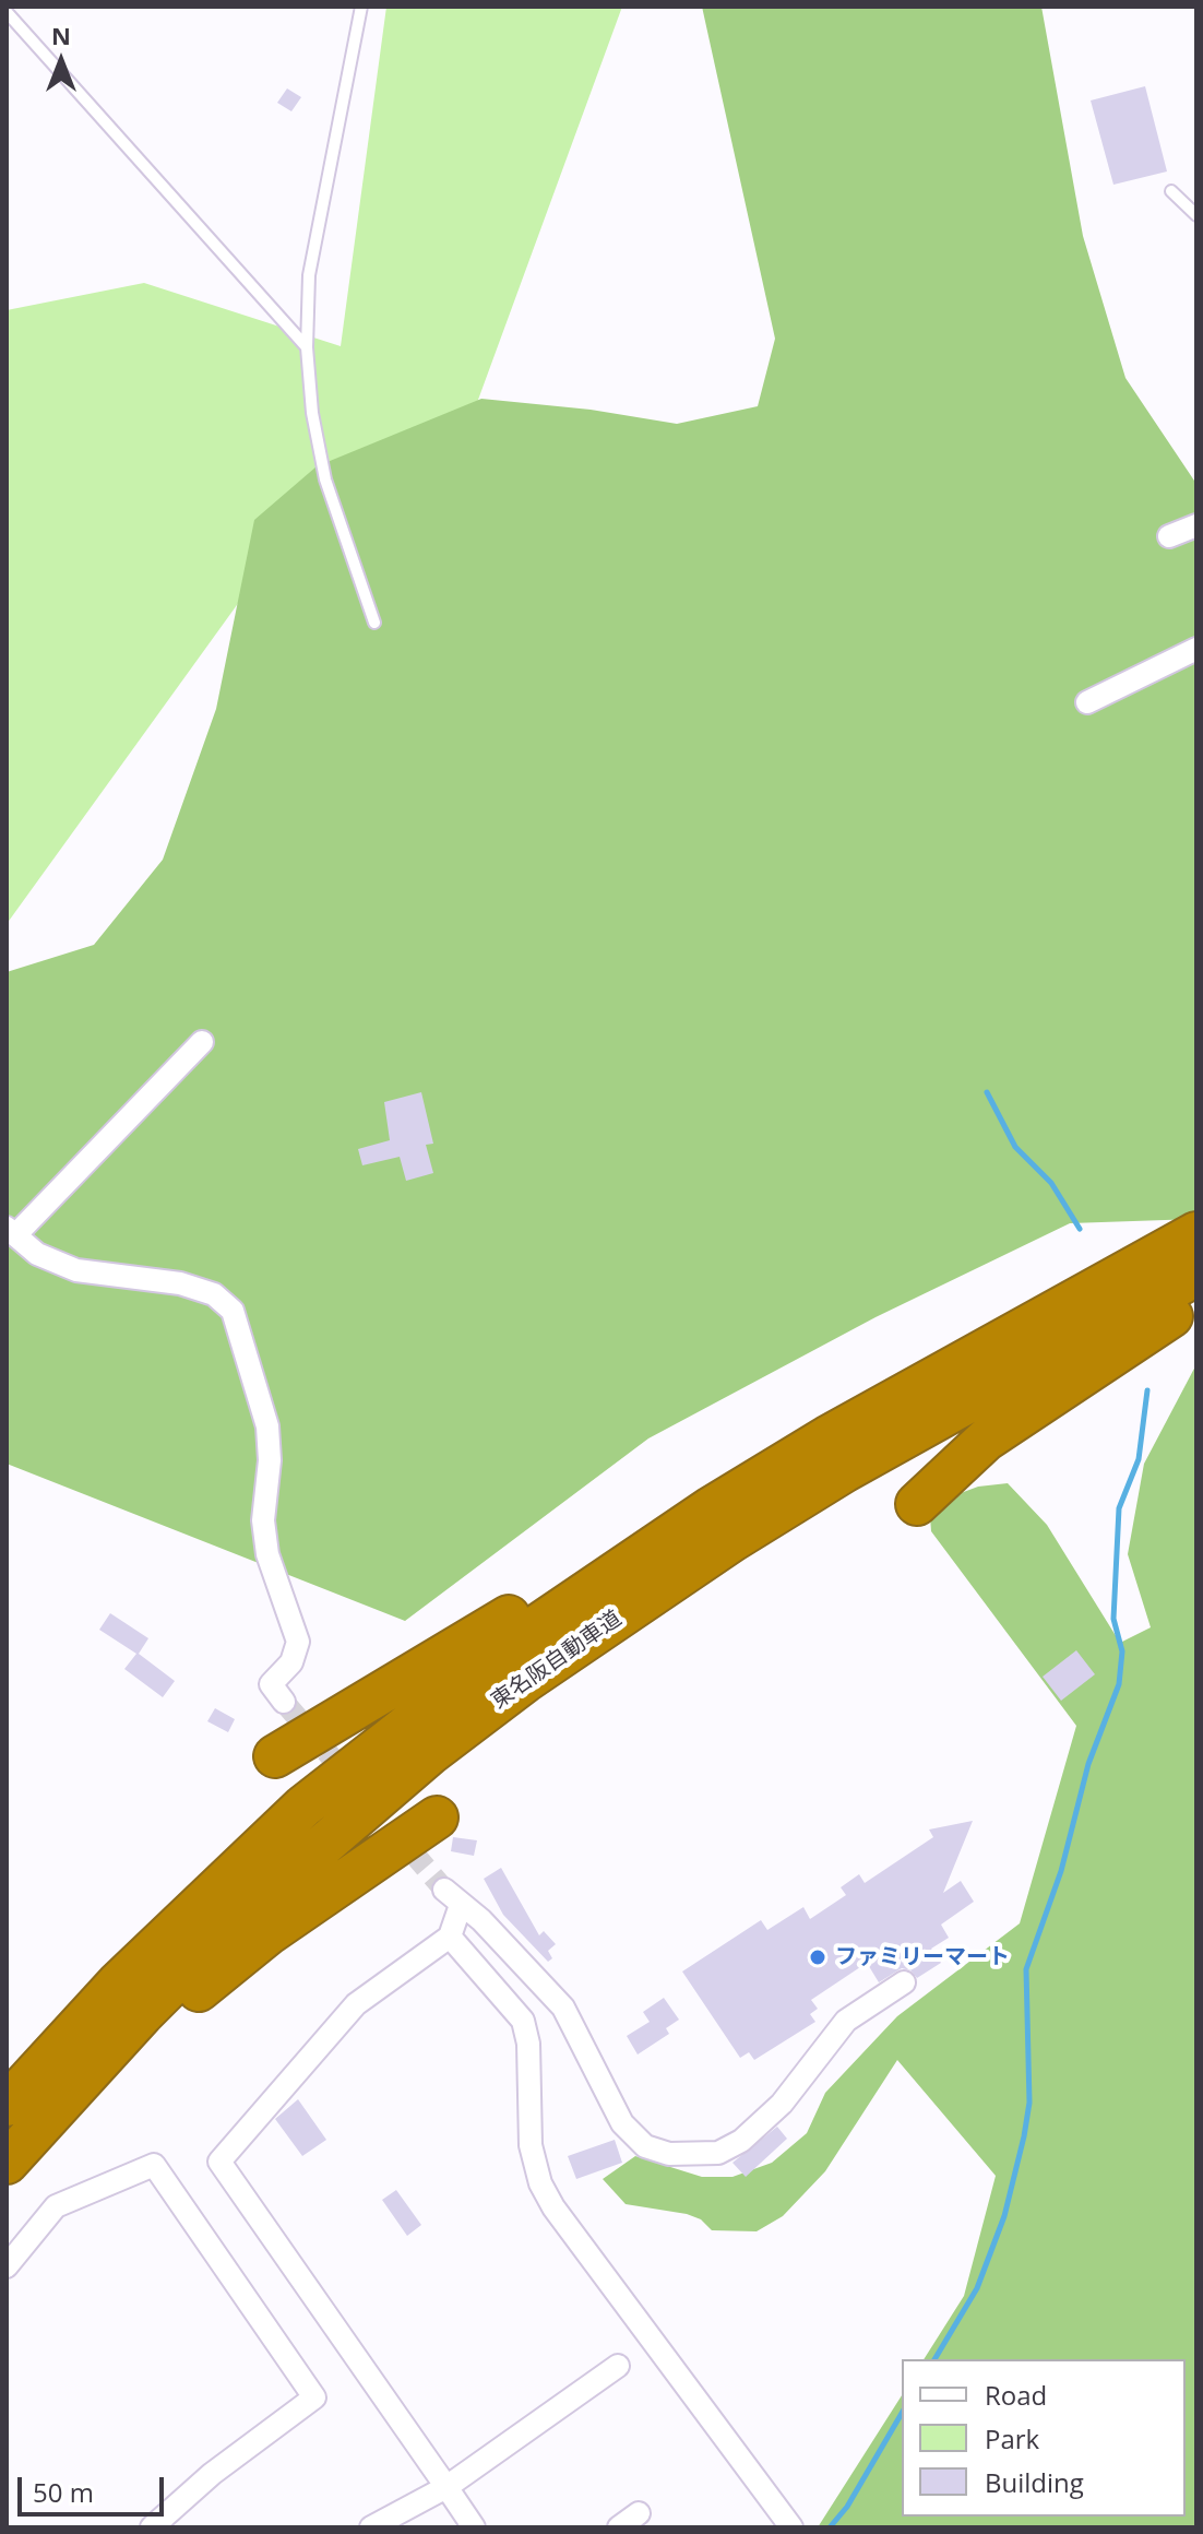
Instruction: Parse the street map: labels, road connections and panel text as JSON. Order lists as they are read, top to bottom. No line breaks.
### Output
{"streets":{"highway":["東名阪自動車道"]},"places":["ファミリーマート"],"legend":["Road","Park","Building"],"scale_bar":"50 m","north":"top"}
